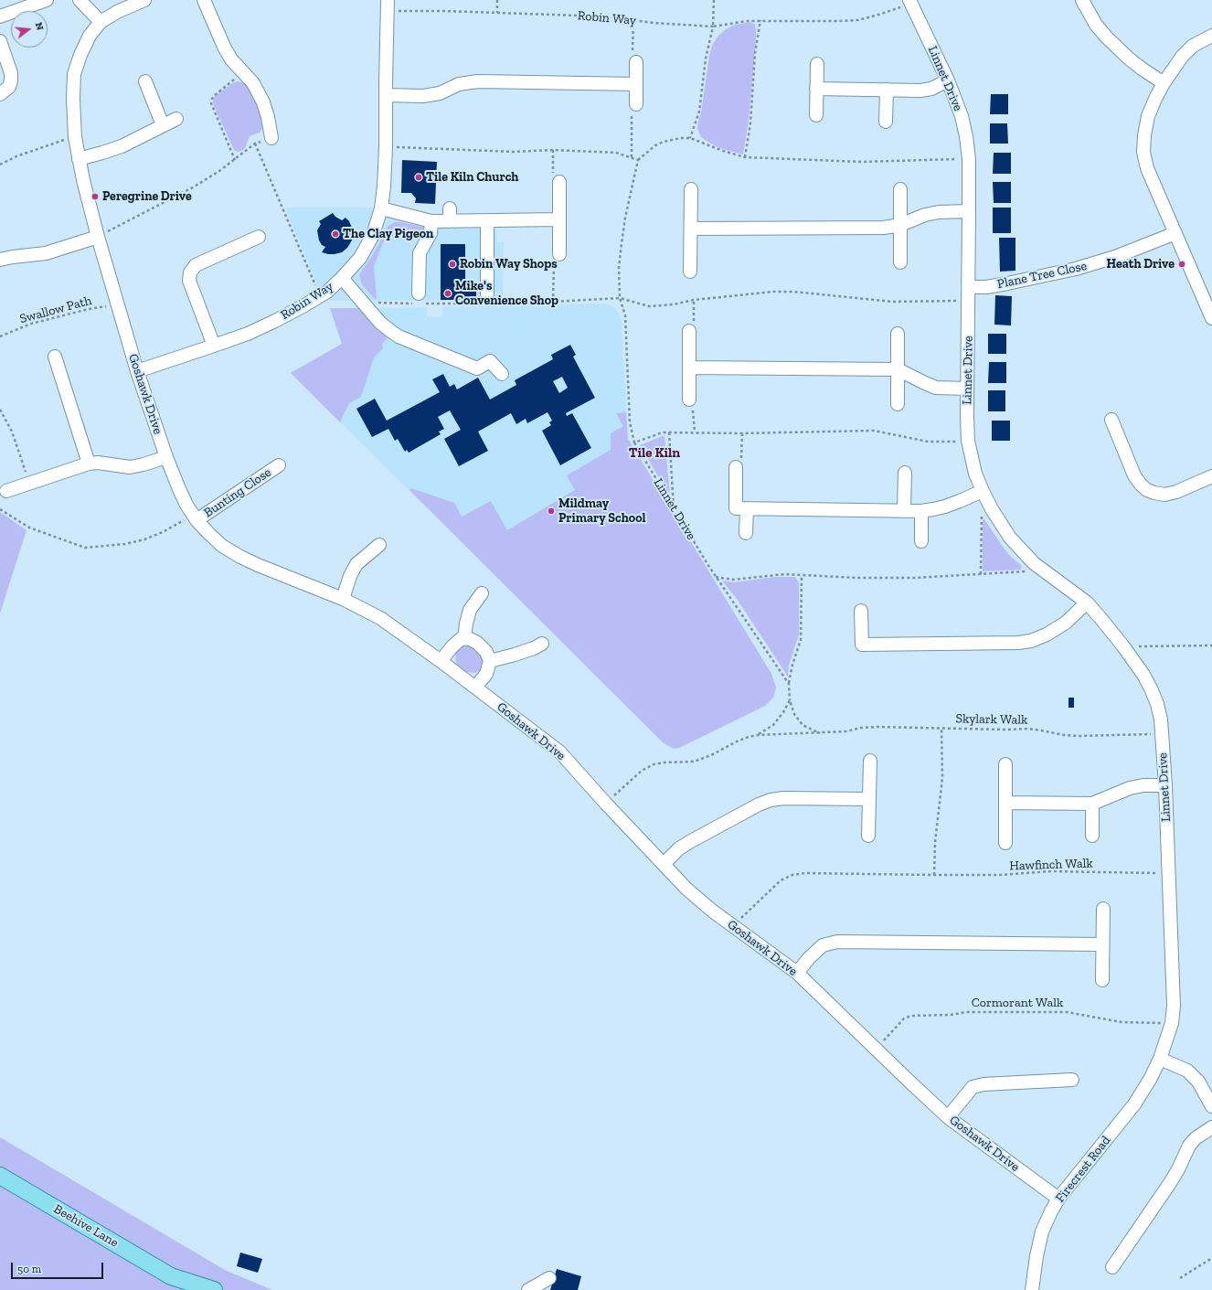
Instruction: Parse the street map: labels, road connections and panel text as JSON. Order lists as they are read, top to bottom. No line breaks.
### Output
{"streets":{"main road":["Beehive Lane"],"street":["Robin Way","Linnet Drive","Plane Tree Close","Goshawk Drive","Bunting Close","Firecrest Road"],"path":["Swallow Path","Skylark Walk","Hawfinch Walk","Cormorant Walk"]},"crossings":[["Robin Way","Goshawk Drive"],["Linnet Drive","Plane Tree Close"],["Linnet Drive","Skylark Walk"],["Linnet Drive","Hawfinch Walk"],["Linnet Drive","Cormorant Walk"],["Linnet Drive","Firecrest Road"],["Swallow Path","Goshawk Drive"],["Goshawk Drive","Bunting Close"],["Goshawk Drive","Skylark Walk"],["Goshawk Drive","Hawfinch Walk"],["Goshawk Drive","Cormorant Walk"],["Goshawk Drive","Firecrest Road"]],"districts":["Tile Kiln"],"places":["Tile Kiln Church","Peregrine Drive","The Clay Pigeon","Robin Way Shops","Heath Drive","Mike's Convenience Shop","Mildmay Primary School"],"scale_bar":"50 m","north":"right"}
